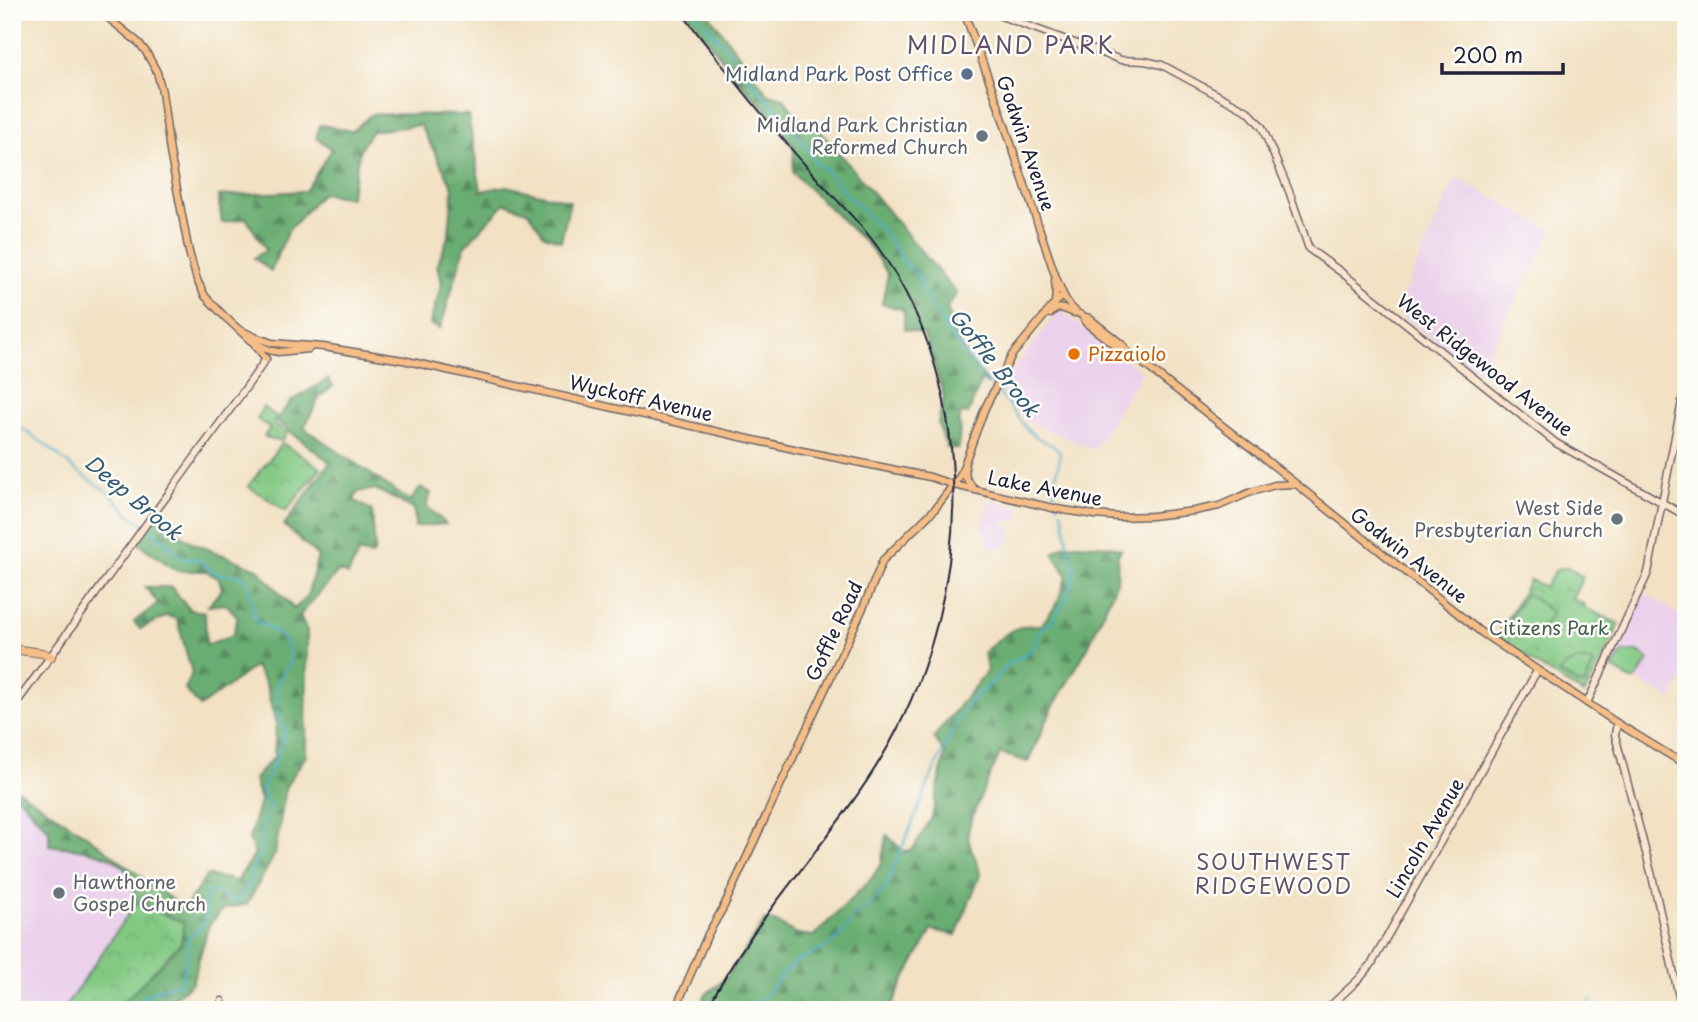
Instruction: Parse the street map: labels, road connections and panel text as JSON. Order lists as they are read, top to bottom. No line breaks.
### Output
{"streets":{"main road":["Godwin Avenue","Wyckoff Avenue","Lake Avenue","Goffle Road"],"street":["West Ridgewood Avenue","Lincoln Avenue"]},"crossings":[["Godwin Avenue","Lake Avenue"],["Godwin Avenue","Goffle Road"],["Godwin Avenue","Lincoln Avenue"],["Wyckoff Avenue","Lake Avenue"],["Wyckoff Avenue","Goffle Road"],["Lake Avenue","Goffle Road"]],"districts":["MIDLAND PARK","SOUTHWEST RIDGEWOOD"],"water":["Goffle Brook","Deep Brook"],"parks":["Citizens Park"],"places":["Midland Park Post Office","Midland Park Christian Reformed Church","Pizzaiolo","West Side Presbyterian Church","Hawthorne Gospel Church"],"scale_bar":"200 m"}
